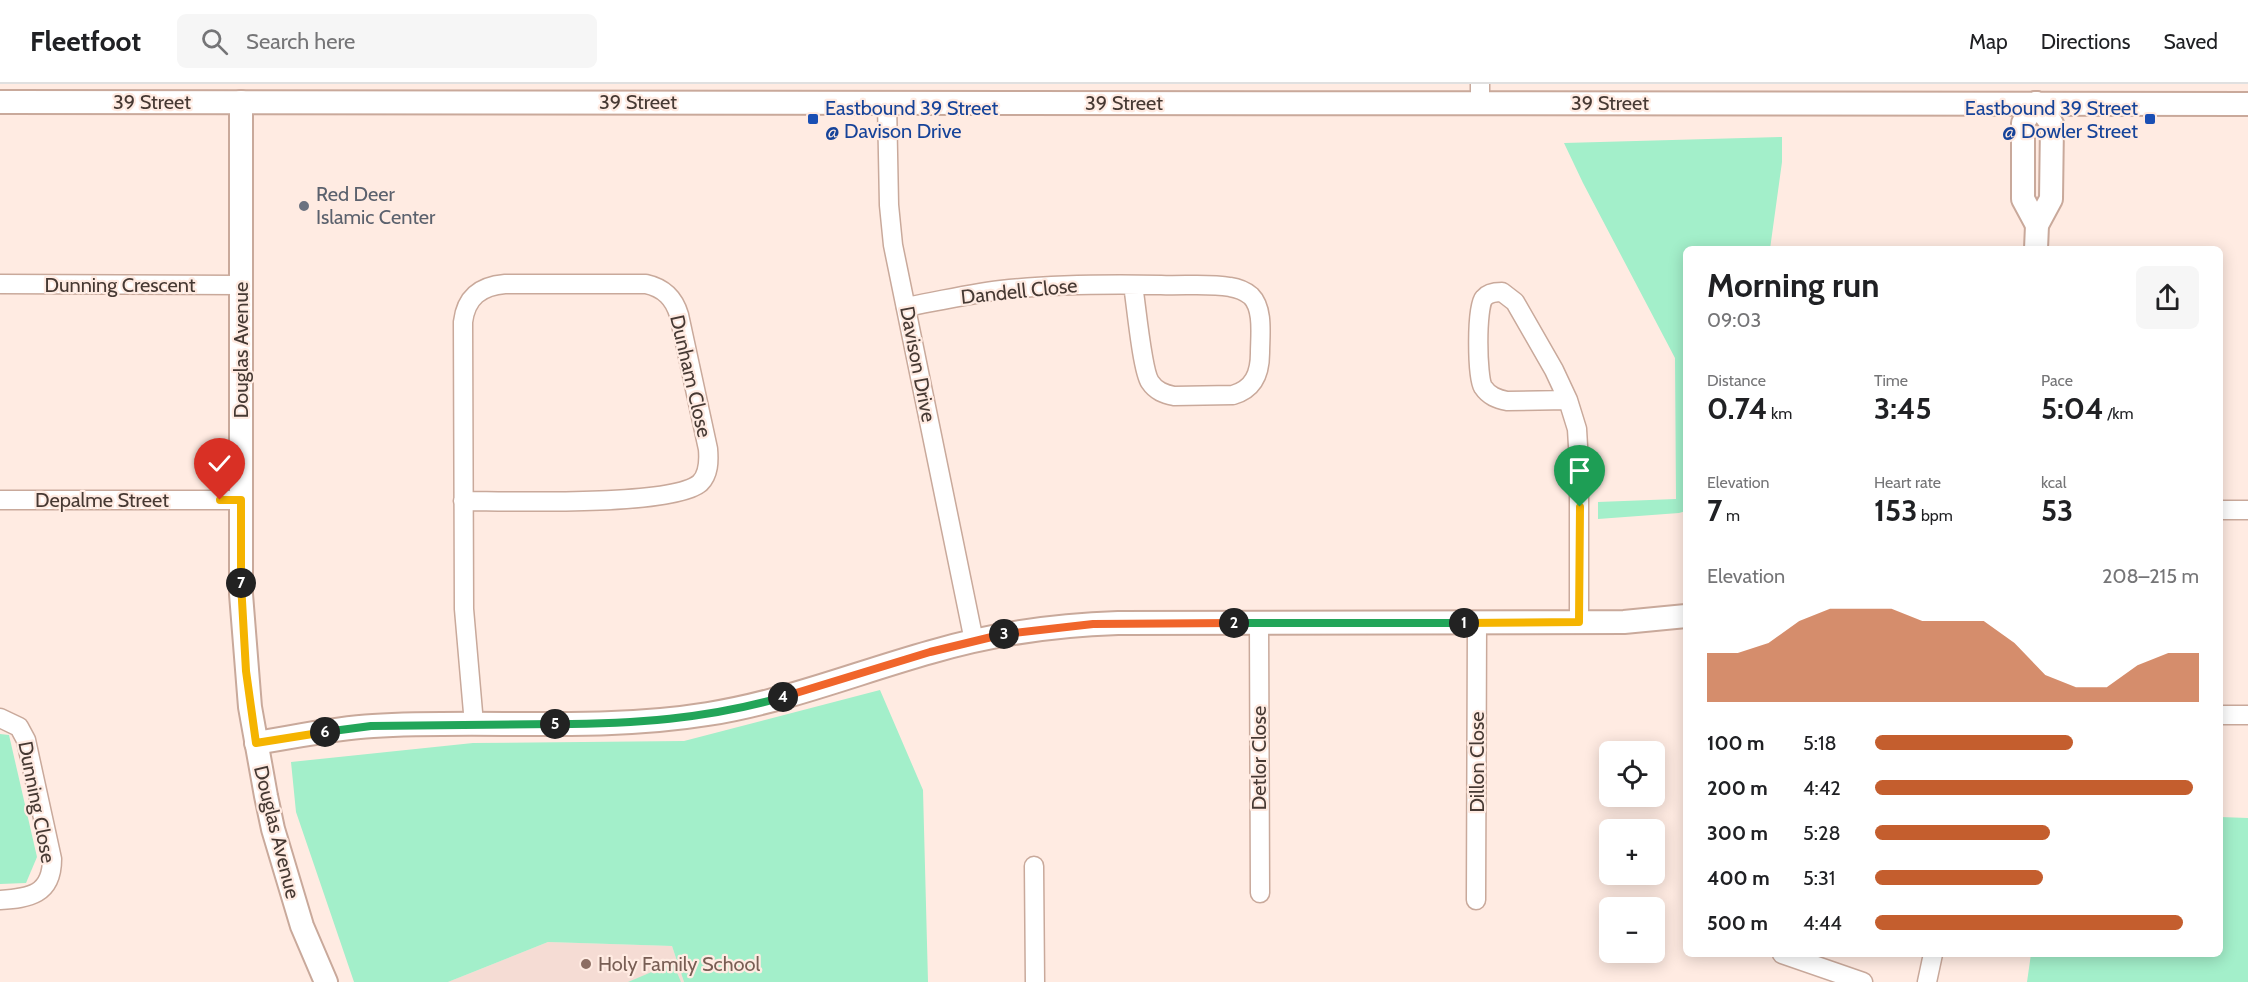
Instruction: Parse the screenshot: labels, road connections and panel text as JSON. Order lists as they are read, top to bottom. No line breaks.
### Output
{"streets":{"street":["39 Street","Dunning Crescent","Dandell Close","Douglas Avenue","Davison Drive","Dunham Close","Depalme Street","Detlor Close","Dillon Close","Dunning Close"]},"crossings":[["39 Street","Douglas Avenue"],["39 Street","Davison Drive"],["Dunning Crescent","Douglas Avenue"],["Dandell Close","Davison Drive"],["Douglas Avenue","Depalme Street"]],"places":{"transit":["Eastbound 39 Street @ Davison Drive","Eastbound 39 Street @ Dowler Street"],"other":["Red Deer Islamic Center","Holy Family School"]},"page":{"header":"Fleetfoot","search":"Search here","nav":["Map","Directions","Saved"],"heading":["Morning run","09:03"],"stats":[["Distance","0.74 km"],["Time","3:45"],["Pace","5:04 /km"],["Elevation","7 m"],["Heart rate","153 bpm"],["kcal","53"]],"chart":["Elevation","208–215 m"],"pins":["7","1","2","3","4","5","6"],"list":[{"name":"100 m","note":"5:18"},{"name":"200 m","note":"4:42"},{"name":"300 m","note":"5:28"},{"name":"400 m","note":"5:31"},{"name":"500 m","note":"4:44"}],"map_buttons":["+","−"]}}
